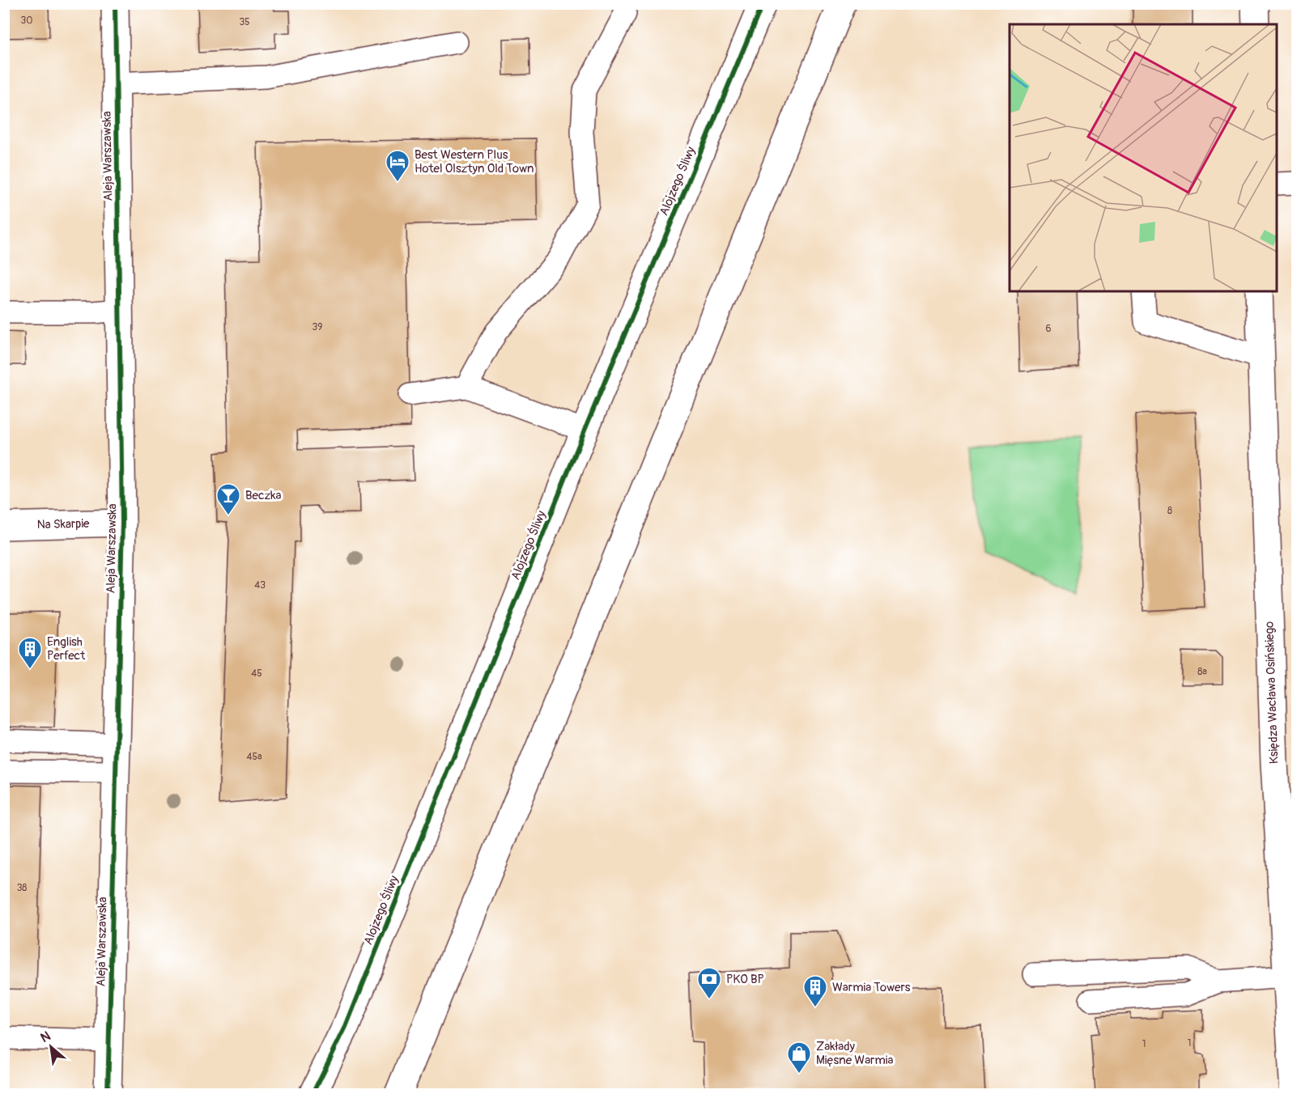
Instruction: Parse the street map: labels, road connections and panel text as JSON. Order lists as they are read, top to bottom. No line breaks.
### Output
{"streets":{"street":["Aleja Warszawska","Alojzego Śliwy","Na Skarpie","Księdza Wacława Osińskiego"]},"crossings":[["Aleja Warszawska","Na Skarpie"]],"places":{"hotel":["Best Western Plus Hotel Olsztyn Old Town"],"bar":["Beczka"],"building":["English Perfect","Warmia Towers"],"bank":["PKO BP"],"shop":["Zakłady Mięsne Warmia"]},"house_numbers":["30","35","39","6","8","43","8a","45","45a","38","1","1"],"north":"top left"}
